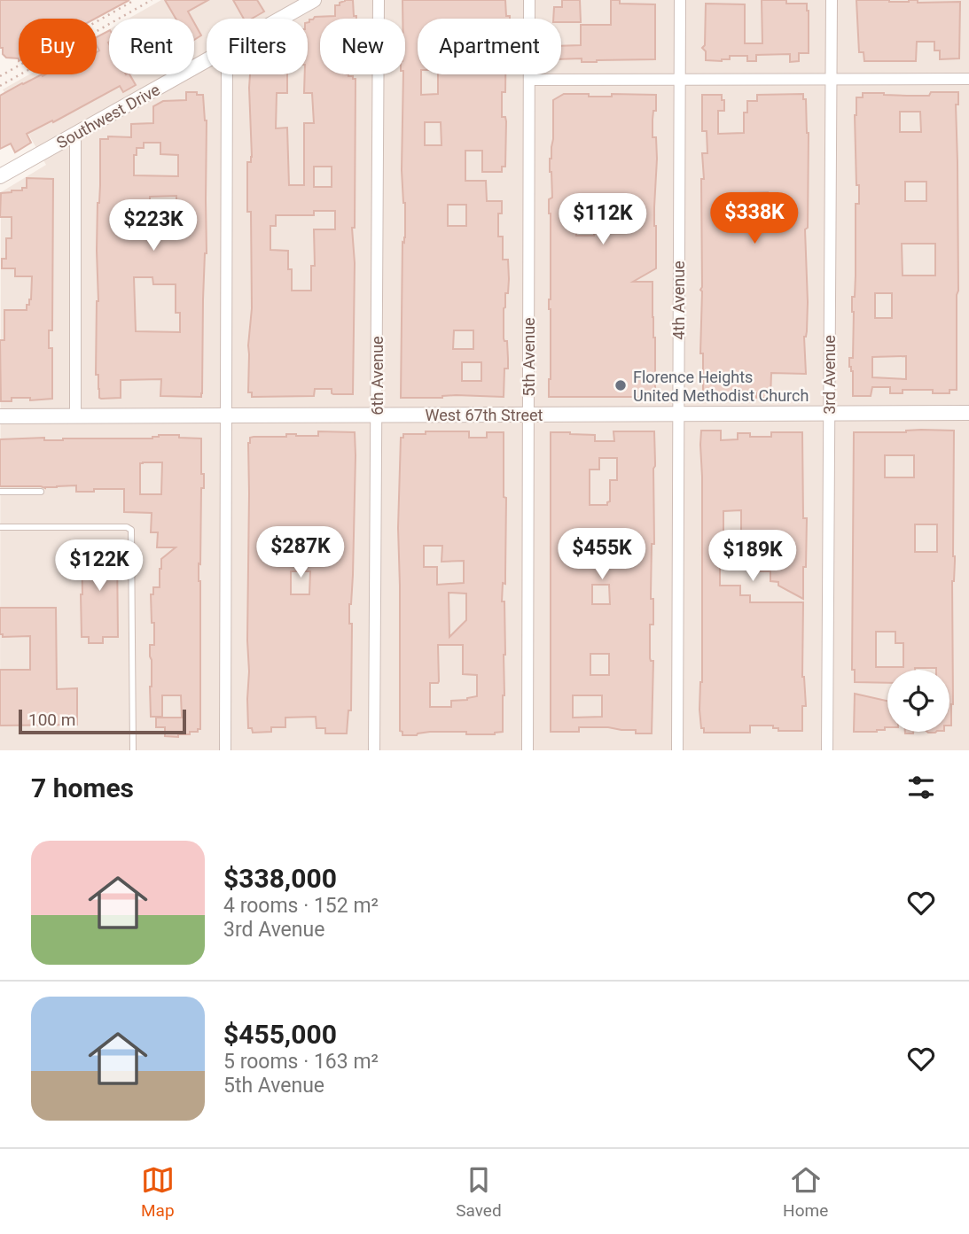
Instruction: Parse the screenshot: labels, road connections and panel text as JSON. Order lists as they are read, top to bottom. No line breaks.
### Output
{"streets":{"street":["Southwest Drive","4th Avenue","5th Avenue","3rd Avenue","6th Avenue","West 67th Street"]},"crossings":[["4th Avenue","West 67th Street"],["5th Avenue","West 67th Street"],["3rd Avenue","West 67th Street"],["6th Avenue","West 67th Street"]],"places":["Florence Heights United Methodist Church"],"scale_bar":"100 m","page":{"chip":["Buy","Rent","Filters","New","Apartment"],"price":["$338K","$112K","$223K","$287K","$455K","$189K","$122K"],"scale":"100 m","heading":"7 homes","list":[{"name":"$338,000","note":"4 rooms · 152 m² · 3rd Avenue"},{"name":"$455,000","note":"5 rooms · 163 m² · 5th Avenue"}],"tabs":["Map","Saved","Home"]}}
